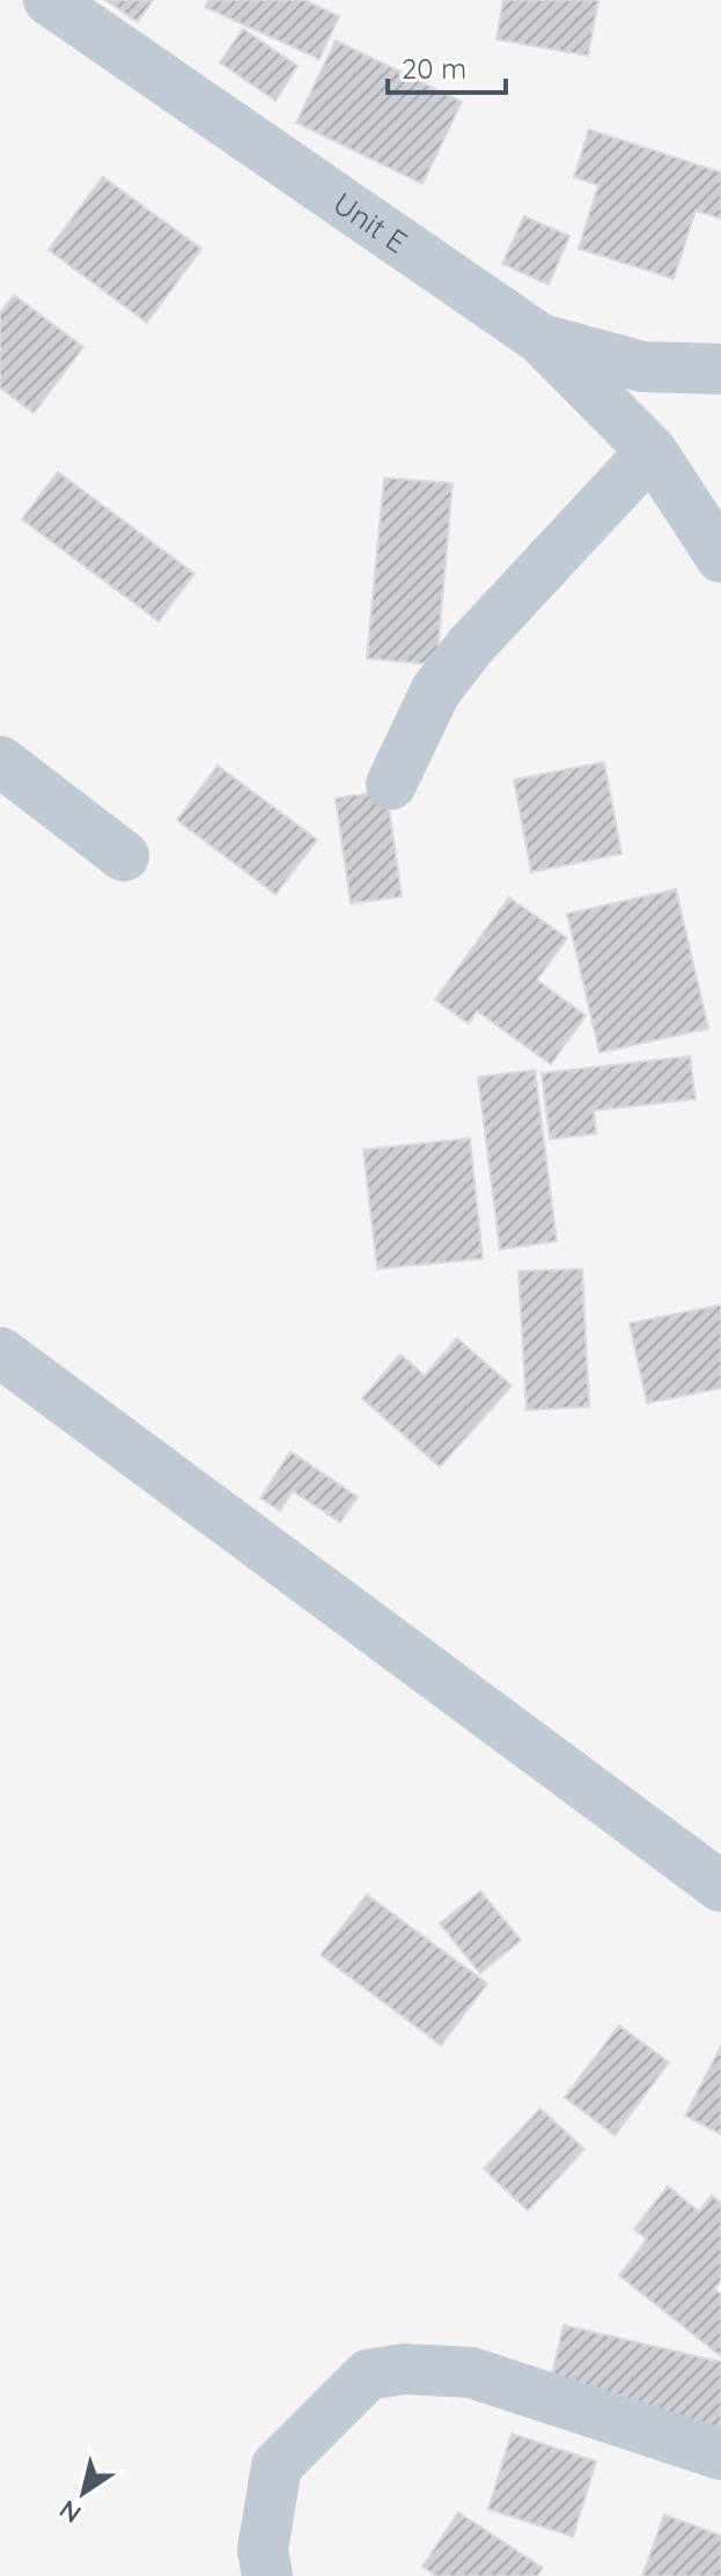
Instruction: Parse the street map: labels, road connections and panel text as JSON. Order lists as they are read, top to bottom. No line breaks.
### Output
{"streets":{"street":["Unit E"]},"scale_bar":"20 m","north":"bottom left"}
